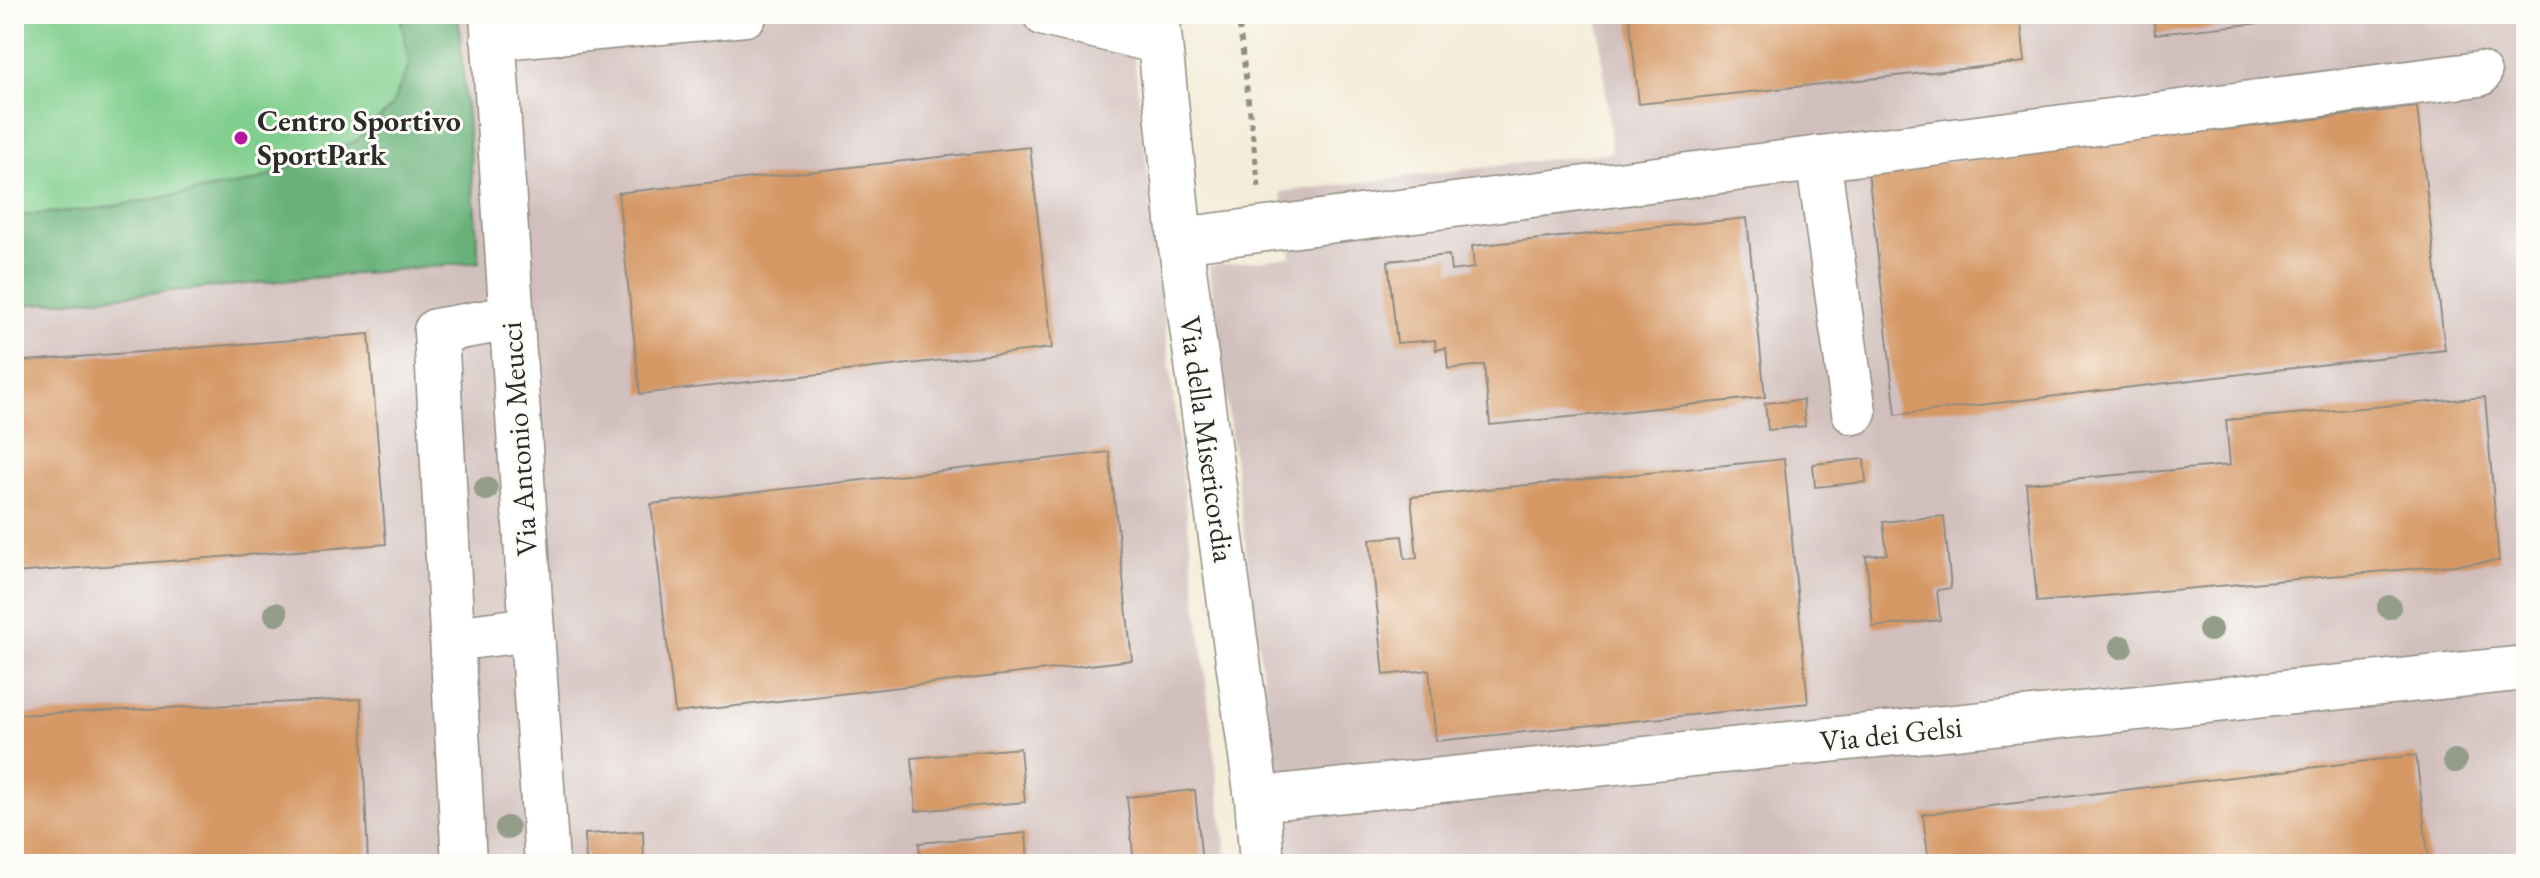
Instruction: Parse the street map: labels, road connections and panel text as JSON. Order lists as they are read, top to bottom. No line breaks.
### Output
{"streets":{"street":["Via Antonio Meucci","Via della Misericordia","Via dei Gelsi"]},"crossings":[["Via della Misericordia","Via dei Gelsi"]],"places":["Centro Sportivo SportPark"]}
